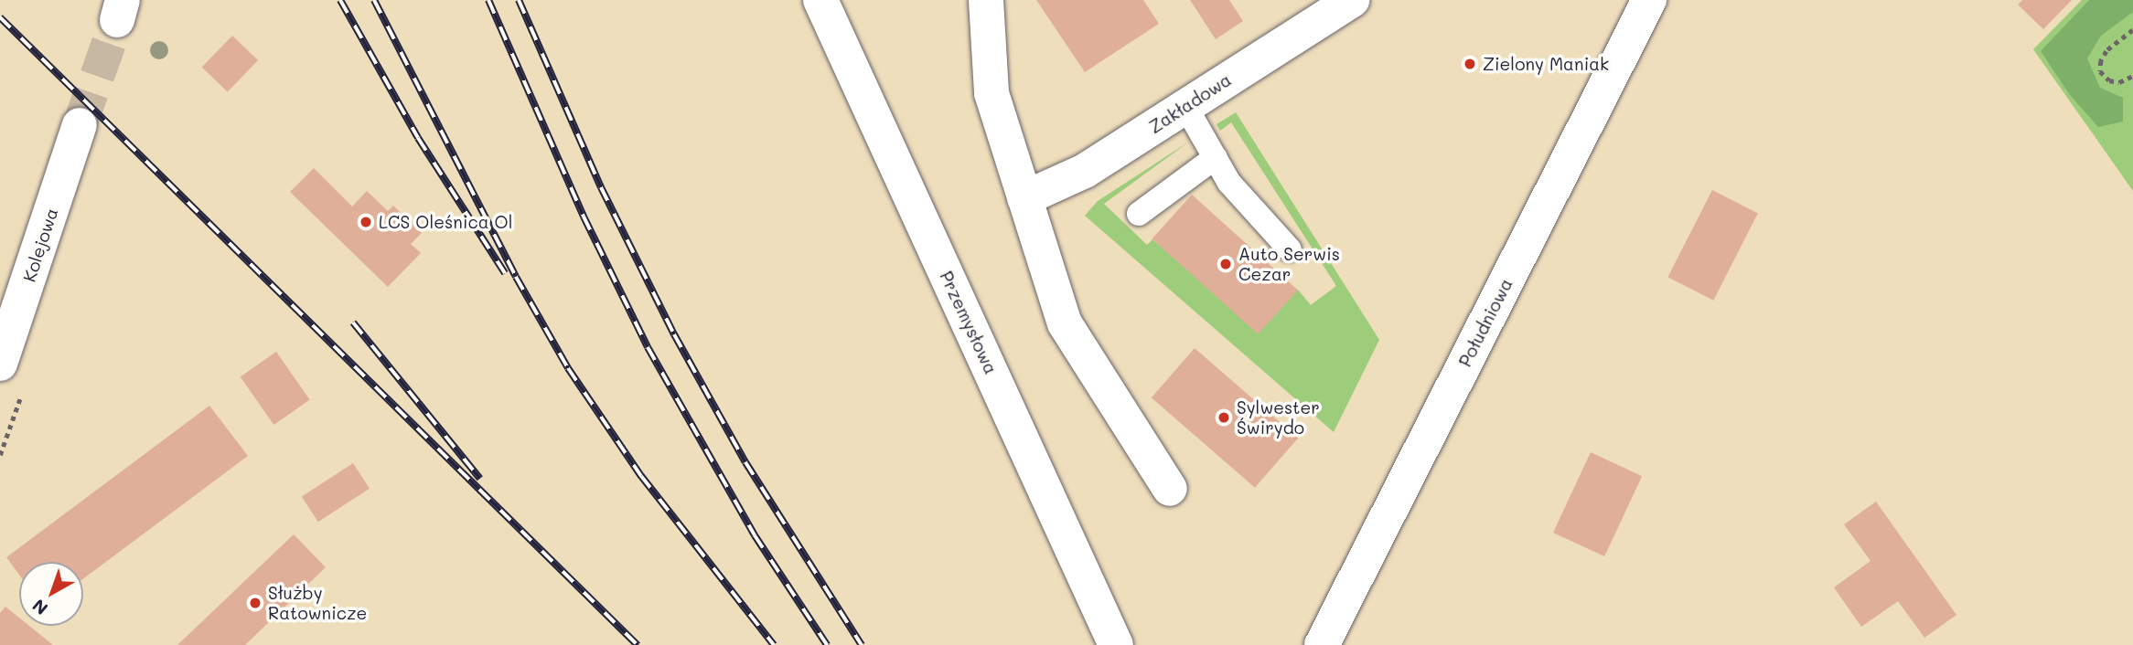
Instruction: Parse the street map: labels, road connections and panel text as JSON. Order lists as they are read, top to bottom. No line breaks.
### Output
{"streets":{"street":["Zakładowa","Kolejowa","Przemysłowa","Południowa"]},"places":["Zielony Maniak","LCS Oleśnica Ol","Auto Serwis Cezar","Sylwester Świrydo","Służby Ratownicze"],"north":"bottom left"}
